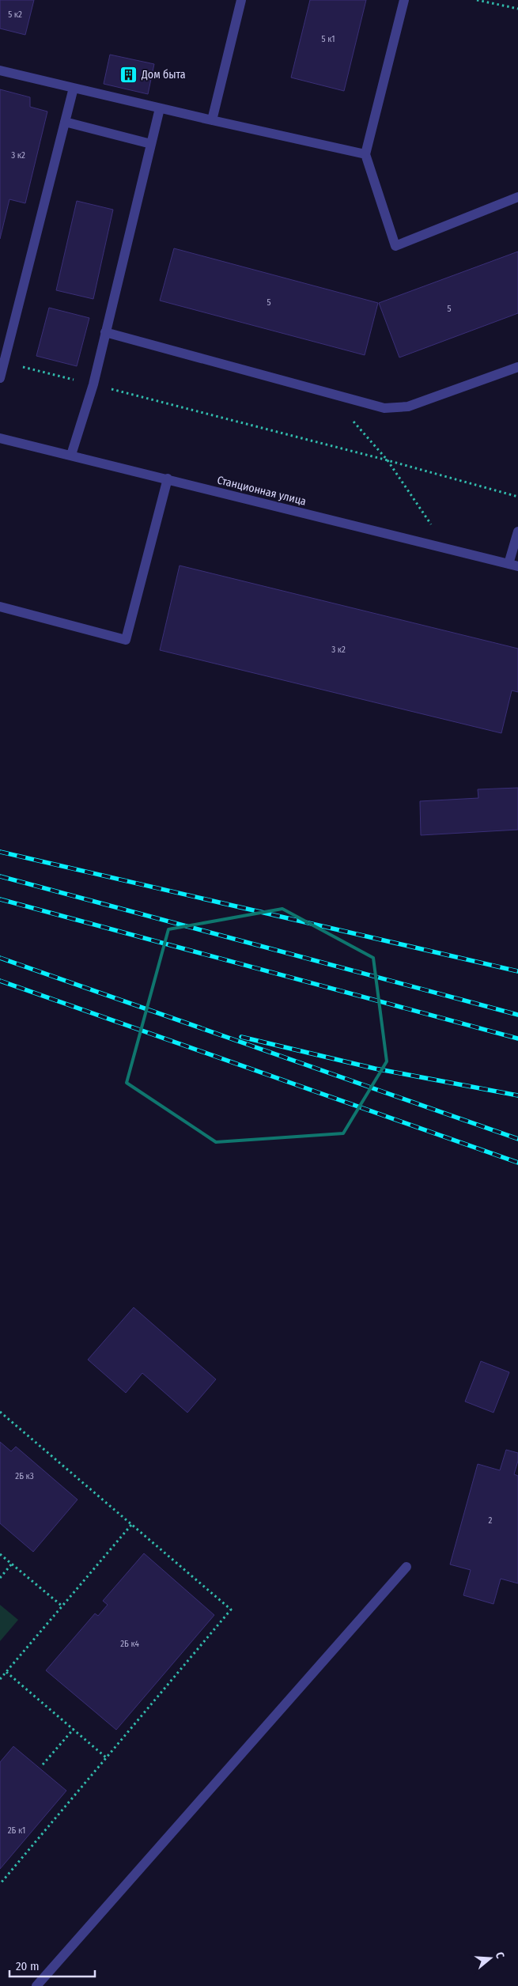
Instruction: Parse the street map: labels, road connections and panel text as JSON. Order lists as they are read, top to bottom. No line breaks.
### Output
{"streets":{"street":["Станционная улица"]},"places":{"building":["Дом быта"]},"house_numbers":["5 к2","5 к1","3 к2","5","5","3 к2","2Б к3","2","2Б к4","2Б к1"],"scale_bar":"20 m","north":"right"}
